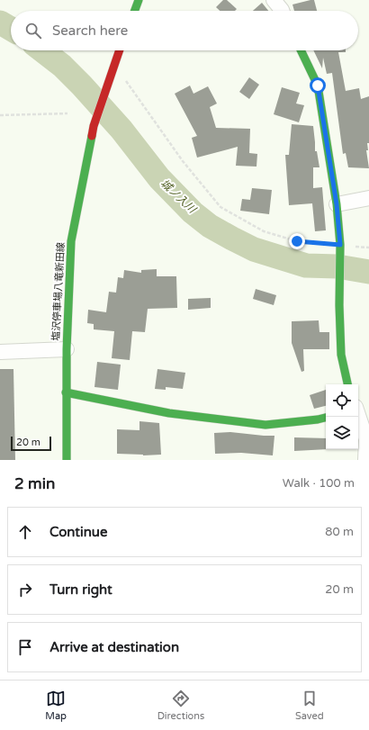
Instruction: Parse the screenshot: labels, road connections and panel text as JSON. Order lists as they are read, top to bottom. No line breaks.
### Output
{"streets":{"street":["塩沢停車場八竜新田線"]},"water":["城ノ入川"],"scale_bar":"20 m","page":{"search":"Search here","scale":"20 m","heading":["2 min","Walk · 100 m"],"list":[["Continue","80 m"],["Turn right","20 m"],"Arrive at destination"],"nav":["Map","Directions","Saved"]}}
